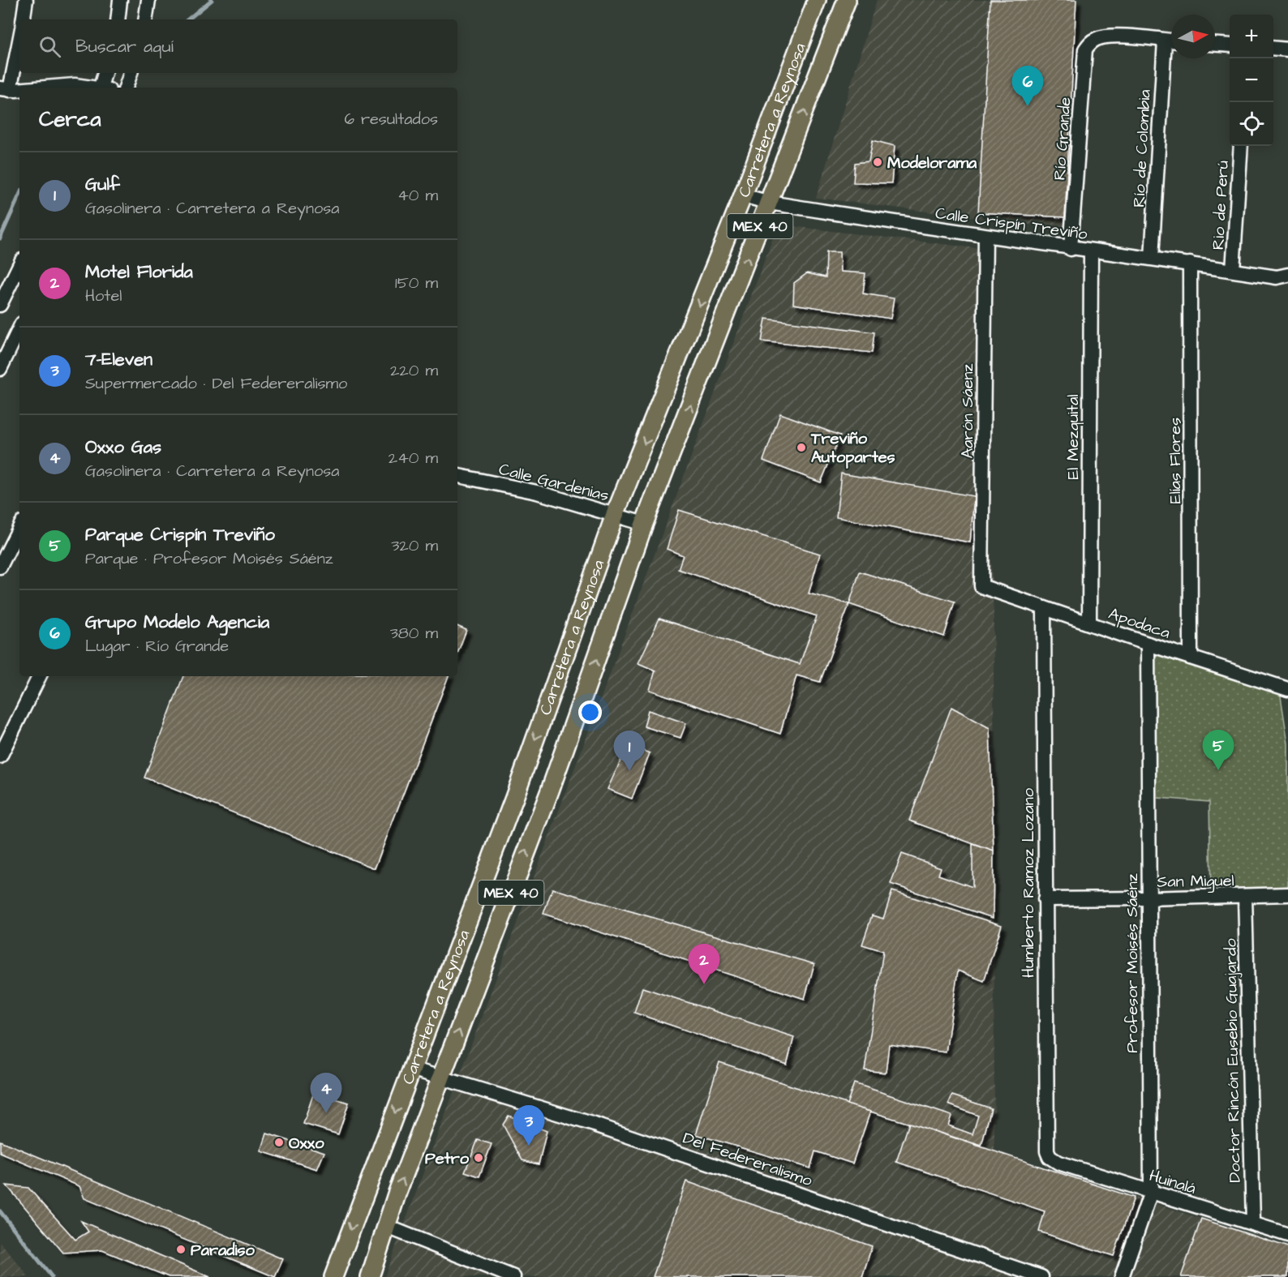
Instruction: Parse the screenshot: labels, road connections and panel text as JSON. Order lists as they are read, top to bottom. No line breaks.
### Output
{"streets":{"main road":["Carretera a Reynosa","MEX 40"],"street":["Río Grande","Río de Colombia","Rio de Perú","Calle Crispín Treviño","Aarón Sáenz","El Mezquital","Elías Flores","Calle Gardenias","Apodaca","San Miguel","Humberto Ramoz Lozano","Profesor Moisés Sáénz","Doctor Rincón Eusebio Guajardo","Del Federeralismo","Huinalá"]},"crossings":[["Carretera a Reynosa","Calle Crispín Treviño"],["Carretera a Reynosa","Calle Gardenias"],["Carretera a Reynosa","Del Federeralismo"],["Río Grande","Calle Crispín Treviño"],["Río de Colombia","Calle Crispín Treviño"],["Rio de Perú","Calle Crispín Treviño"],["Calle Crispín Treviño","Aarón Sáenz"],["Calle Crispín Treviño","El Mezquital"],["Calle Crispín Treviño","Elías Flores"],["Aarón Sáenz","Apodaca"],["El Mezquital","Apodaca"],["Elías Flores","Apodaca"],["Apodaca","Humberto Ramoz Lozano"],["Apodaca","Profesor Moisés Sáénz"],["San Miguel","Humberto Ramoz Lozano"],["San Miguel","Profesor Moisés Sáénz"],["San Miguel","Doctor Rincón Eusebio Guajardo"],["Humberto Ramoz Lozano","Huinalá"],["Profesor Moisés Sáénz","Huinalá"],["Doctor Rincón Eusebio Guajardo","Huinalá"]],"places":["Modelorama","Treviño Autopartes","Oxxo","Petro","Paradiso"],"north":"right","page":{"map_buttons":["+","−"],"search":"Buscar aquí","pins":["6","5","1","2","4","3"],"heading":["Cerca","6 resultados"],"list":[{"mark":"1","name":"Gulf","note":"Gasolinera · Carretera a Reynosa","value":"40 m"},{"mark":"2","name":"Motel Florida","note":"Hotel","value":"150 m"},{"mark":"3","name":"7-Eleven","note":"Supermercado · Del Federeralismo","value":"220 m"},{"mark":"4","name":"Oxxo Gas","note":"Gasolinera · Carretera a Reynosa","value":"240 m"},{"mark":"5","name":"Parque Crispín Treviño","note":"Parque · Profesor Moisés Sáénz","value":"320 m"},{"mark":"6","name":"Grupo Modelo Agencia","note":"Lugar · Río Grande","value":"380 m"}]}}
